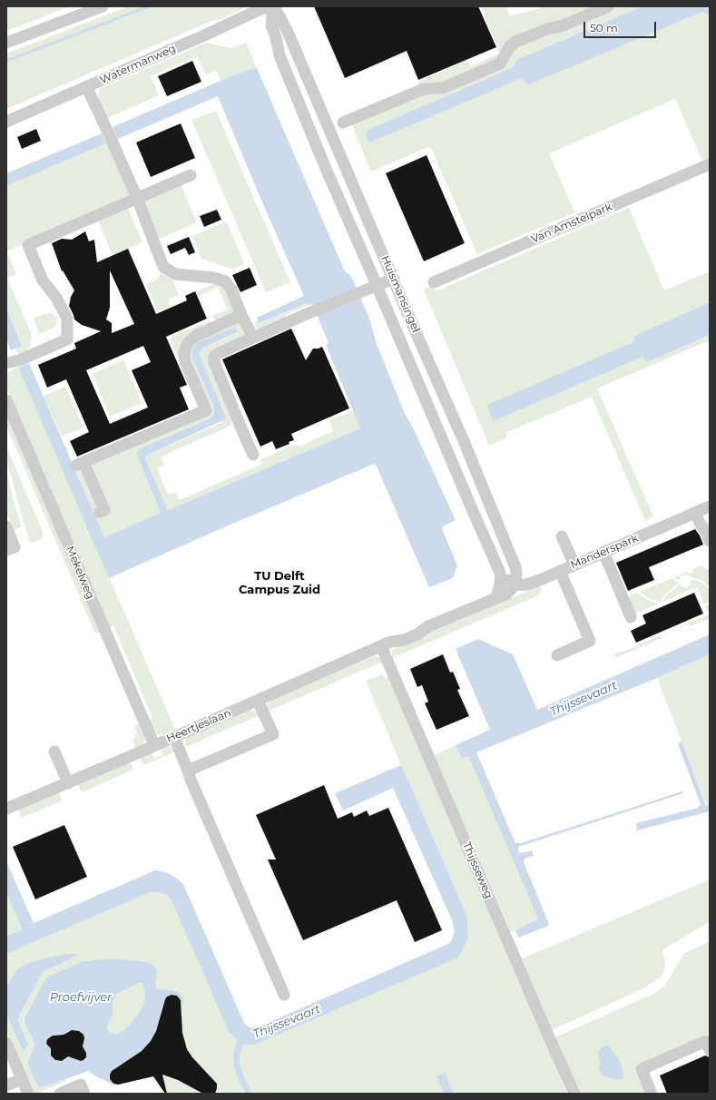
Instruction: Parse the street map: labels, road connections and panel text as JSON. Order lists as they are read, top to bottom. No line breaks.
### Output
{"streets":{"street":["Watermanweg","Van Amstelpark","Huismansingel","Manderspark","Mekelweg","Heertjeslaan","Thijsseweg"]},"crossings":[["Huismansingel","Manderspark"],["Huismansingel","Heertjeslaan"],["Manderspark","Heertjeslaan"],["Mekelweg","Heertjeslaan"],["Heertjeslaan","Thijsseweg"]],"districts":["TU Delft Campus Zuid"],"water":["Thijssevaart","Proefvijver"],"scale_bar":"50 m"}
